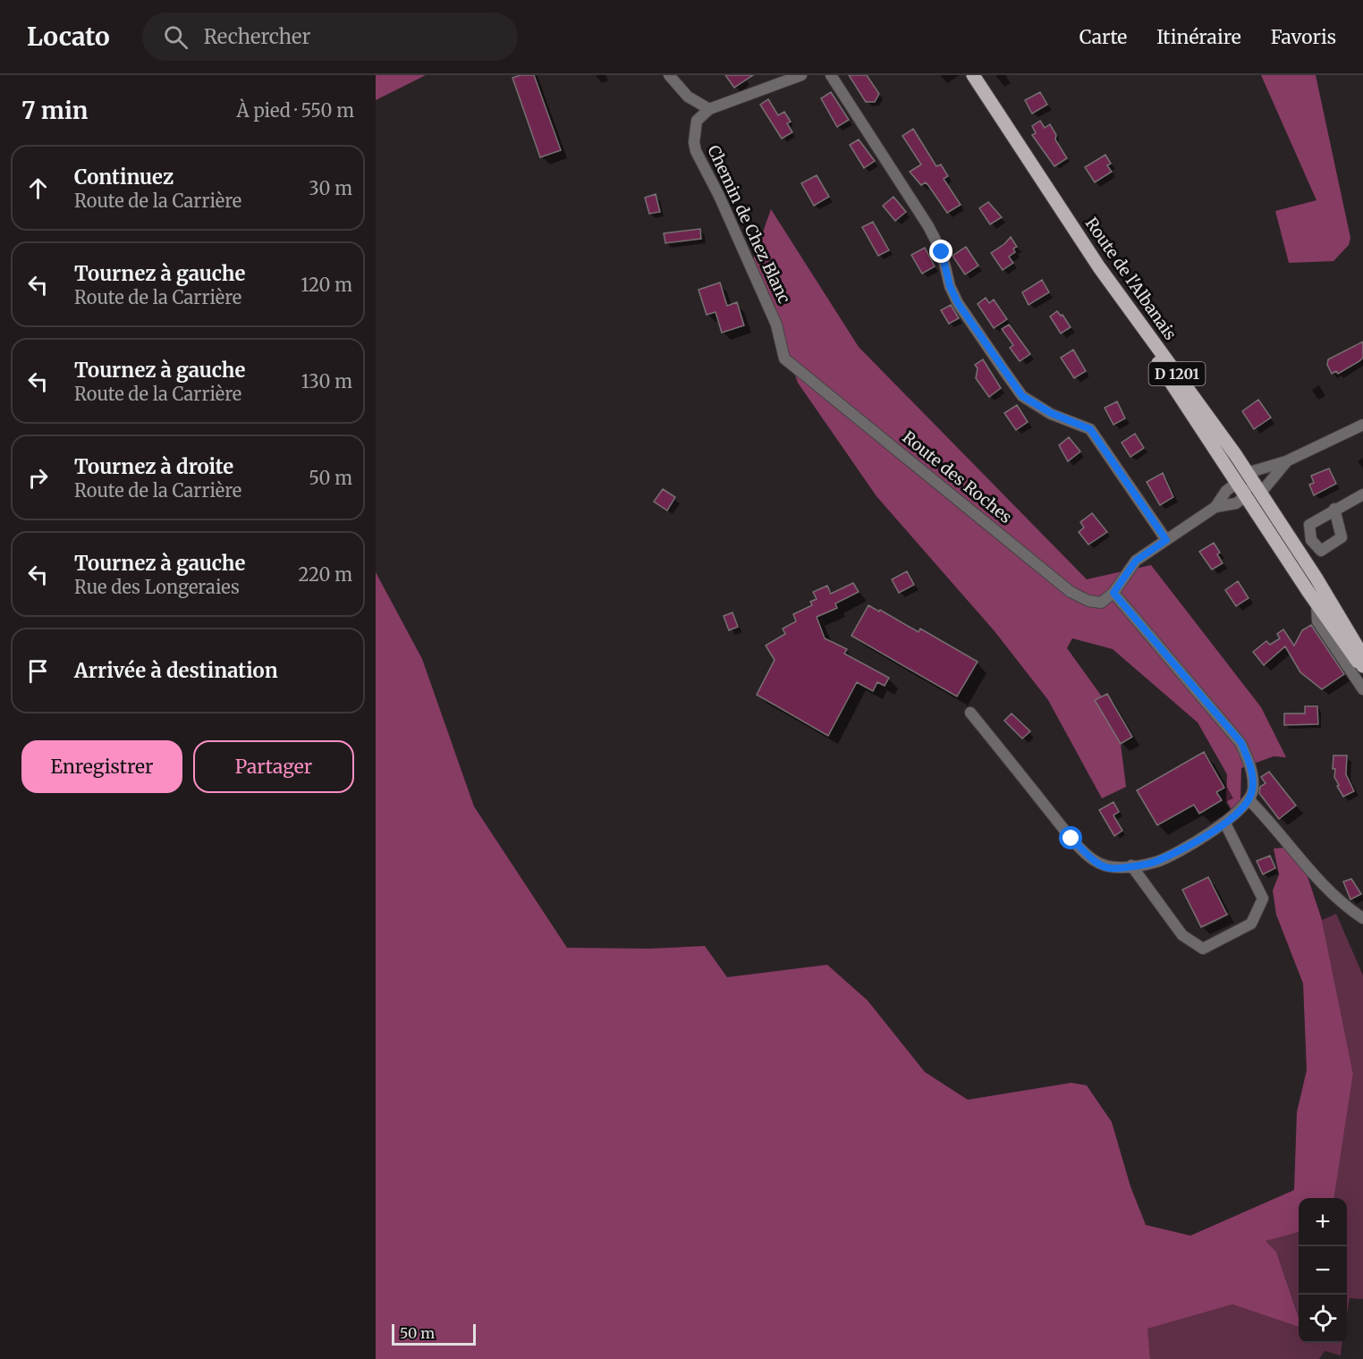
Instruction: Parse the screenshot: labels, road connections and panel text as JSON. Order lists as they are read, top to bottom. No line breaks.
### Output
{"streets":{"main road":["Route de l'Albanais","D 1201"],"street":["Chemin de Chez Blanc","Route des Roches"]},"crossings":[["Chemin de Chez Blanc","Route des Roches"]],"scale_bar":"50 m","page":{"header":"Locato","search":"Rechercher","nav":["Carte","Itinéraire","Favoris"],"heading":["7 min","À pied · 550 m"],"list":[["Continuez","Route de la Carrière","30 m"],["Tournez à gauche","Route de la Carrière","120 m"],["Tournez à gauche","Route de la Carrière","130 m"],["Tournez à droite","Route de la Carrière","50 m"],["Tournez à gauche","Rue des Longeraies","220 m"],"Arrivée à destination"],"buttons":["Enregistrer","Partager"],"map_buttons":["+","−"],"scale":"50 m"}}
